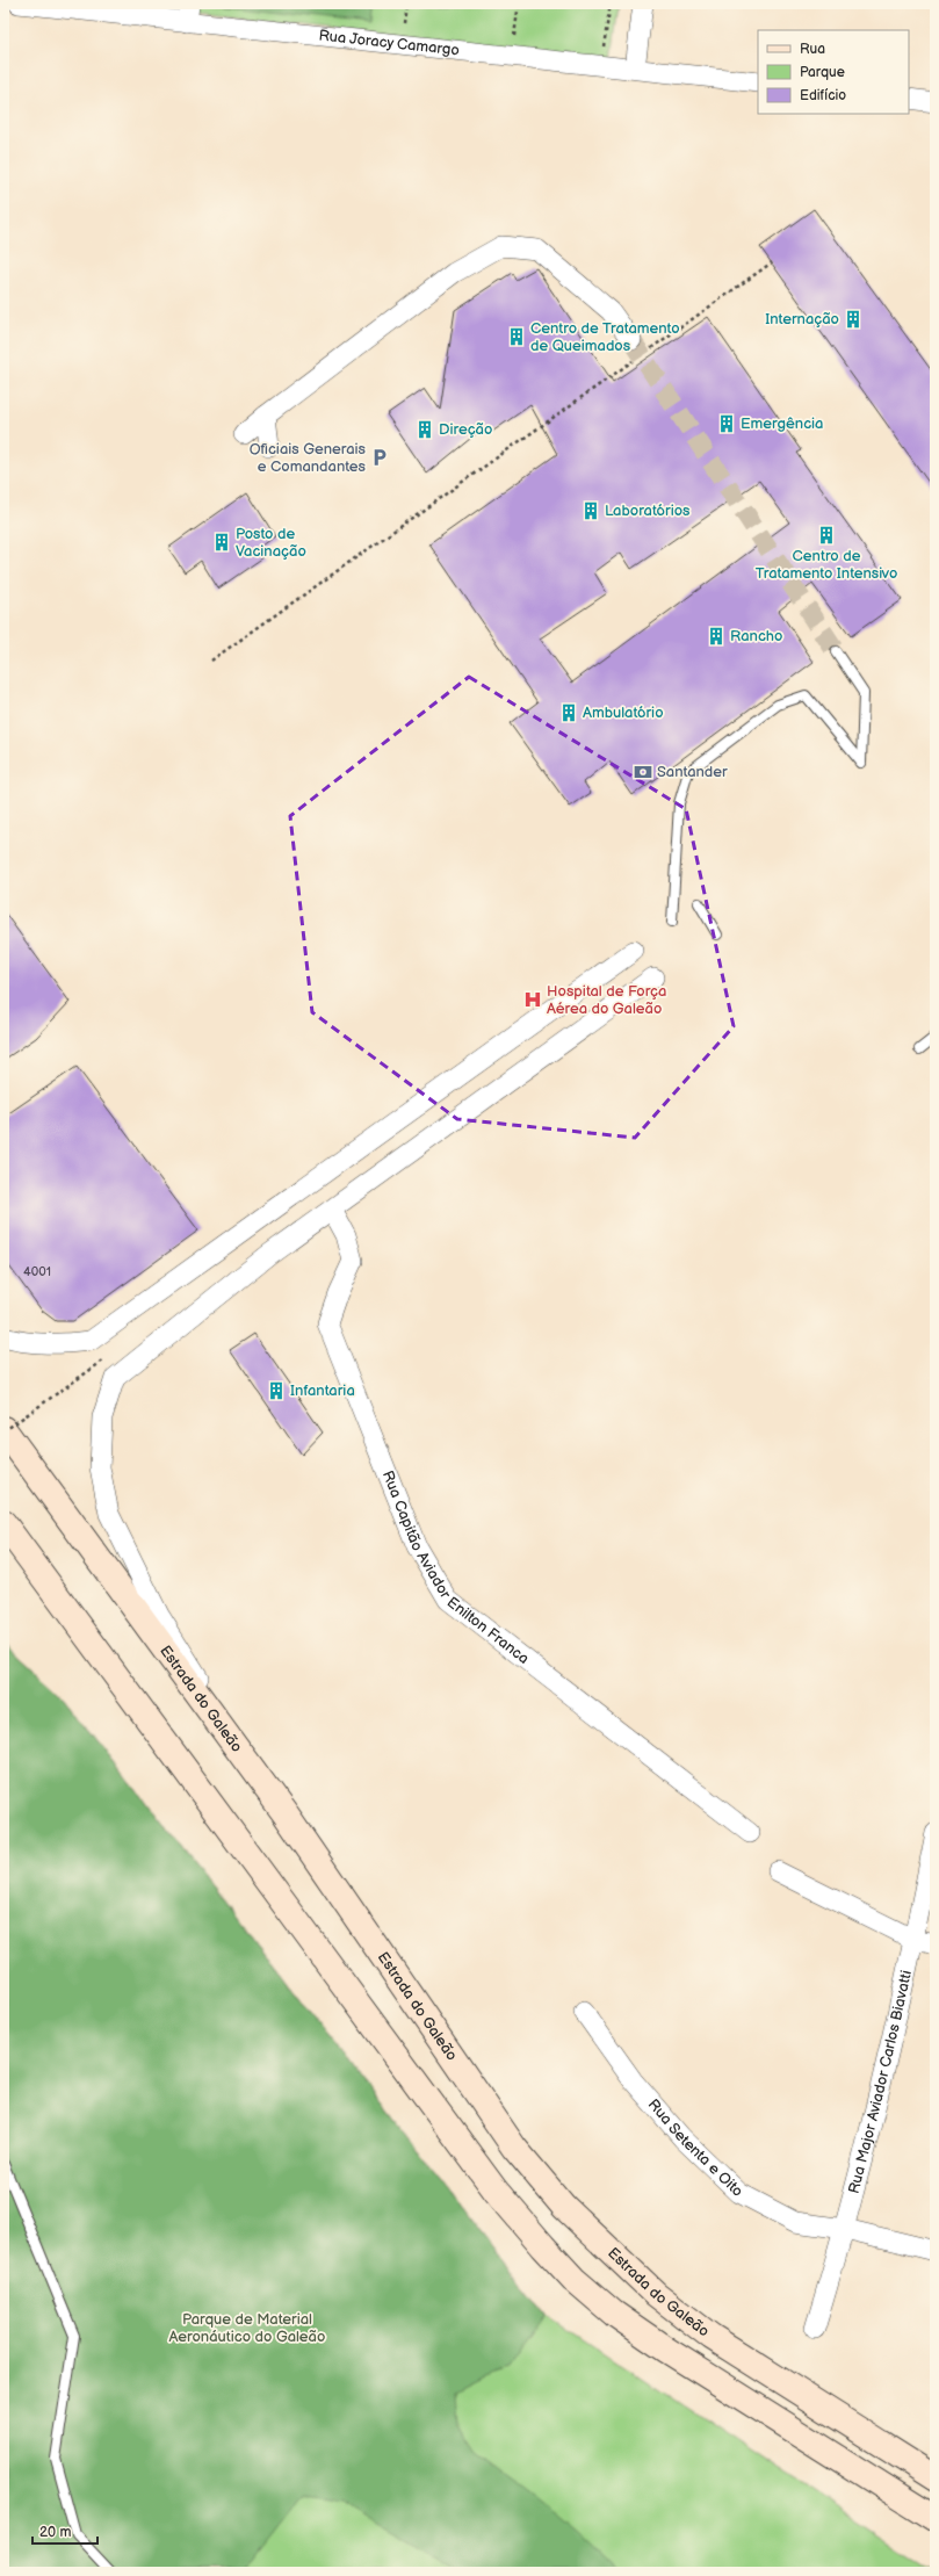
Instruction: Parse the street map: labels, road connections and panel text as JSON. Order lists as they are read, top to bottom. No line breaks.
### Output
{"streets":{"main road":["Estrada do Galeão"],"street":["Rua Joracy Camargo","Rua Capitão Aviador Enilton Franca","Rua Major Aviador Carlos Biavatti","Rua Setenta e Oito"]},"crossings":[["Rua Major Aviador Carlos Biavatti","Rua Setenta e Oito"]],"parks":["Parque de Material Aeronáutico do Galeão"],"places":{"building":["Internação","Centro de Tratamento de Queimados","Emergência","Direção","Laboratórios","Centro de Tratamento Intensivo","Posto de Vacinação","Rancho","Ambulatório","Infantaria"],"parking":["Oficiais Generais e Comandantes"],"bank":["Santander"],"hospital":["Hospital de Força Aérea do Galeão"]},"house_numbers":["4001"],"legend":["Rua","Parque","Edifício"],"scale_bar":"20 m"}
